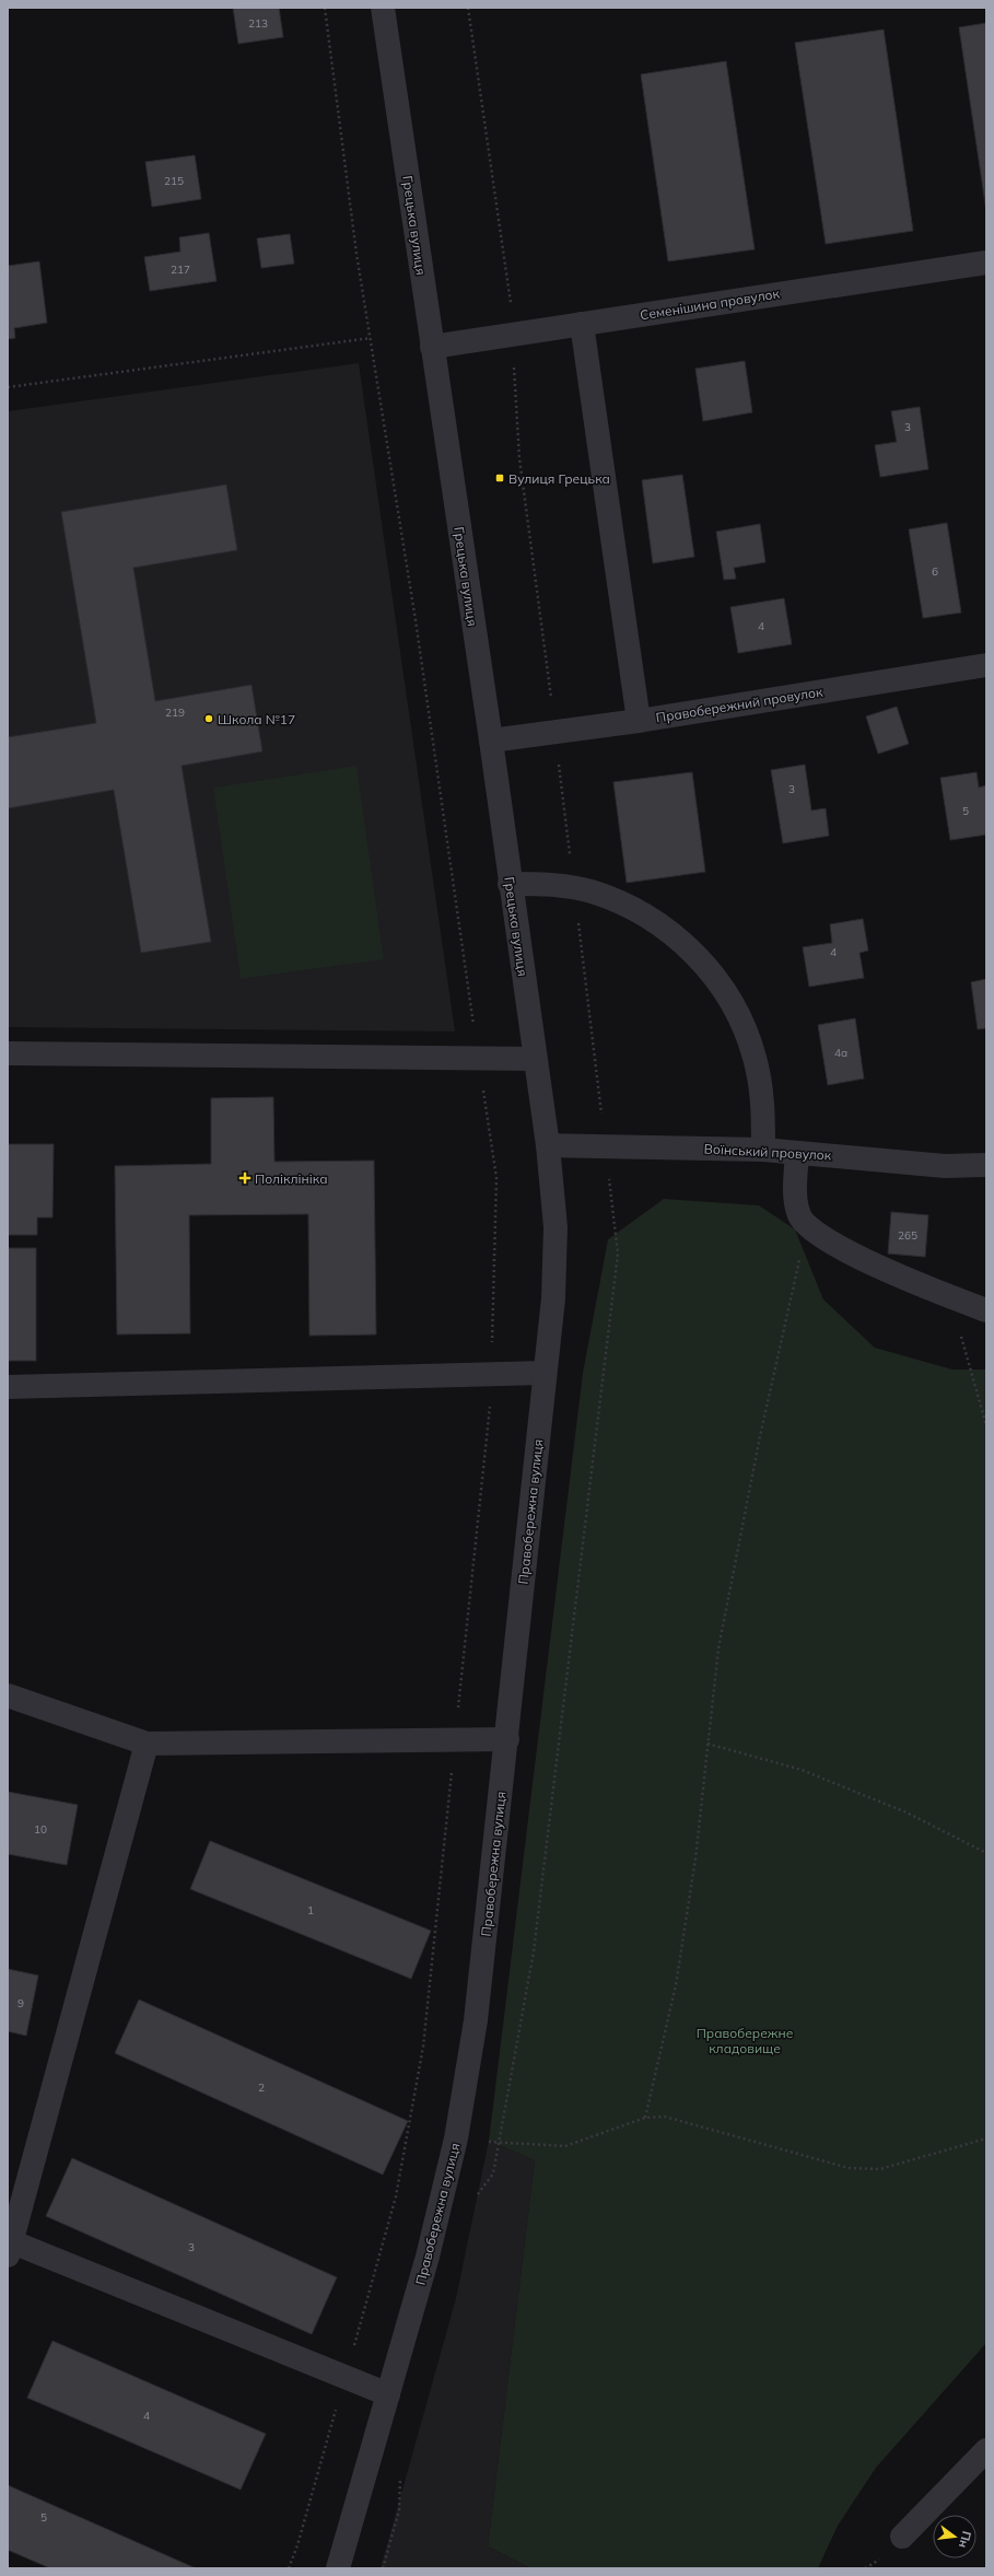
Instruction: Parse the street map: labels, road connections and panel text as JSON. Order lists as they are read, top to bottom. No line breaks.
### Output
{"streets":{"street":["Грецька вулиця","Семенішина провулок","Правобережний провулок","Воїнський провулок","Правобережна вулиця"]},"crossings":[["Грецька вулиця","Семенішина провулок"],["Грецька вулиця","Правобережний провулок"],["Грецька вулиця","Воїнський провулок"],["Грецька вулиця","Правобережна вулиця"],["Воїнський провулок","Правобережна вулиця"]],"parks":["Правобережне кладовище"],"places":{"transit":["Вулиця Грецька"],"other":["Школа №17"],"health":["Поліклініка"]},"house_numbers":["213","215","217","3","6","4","219","3","5","4","4а","265","10","1","9","2","3","4","5"],"north":"right"}
